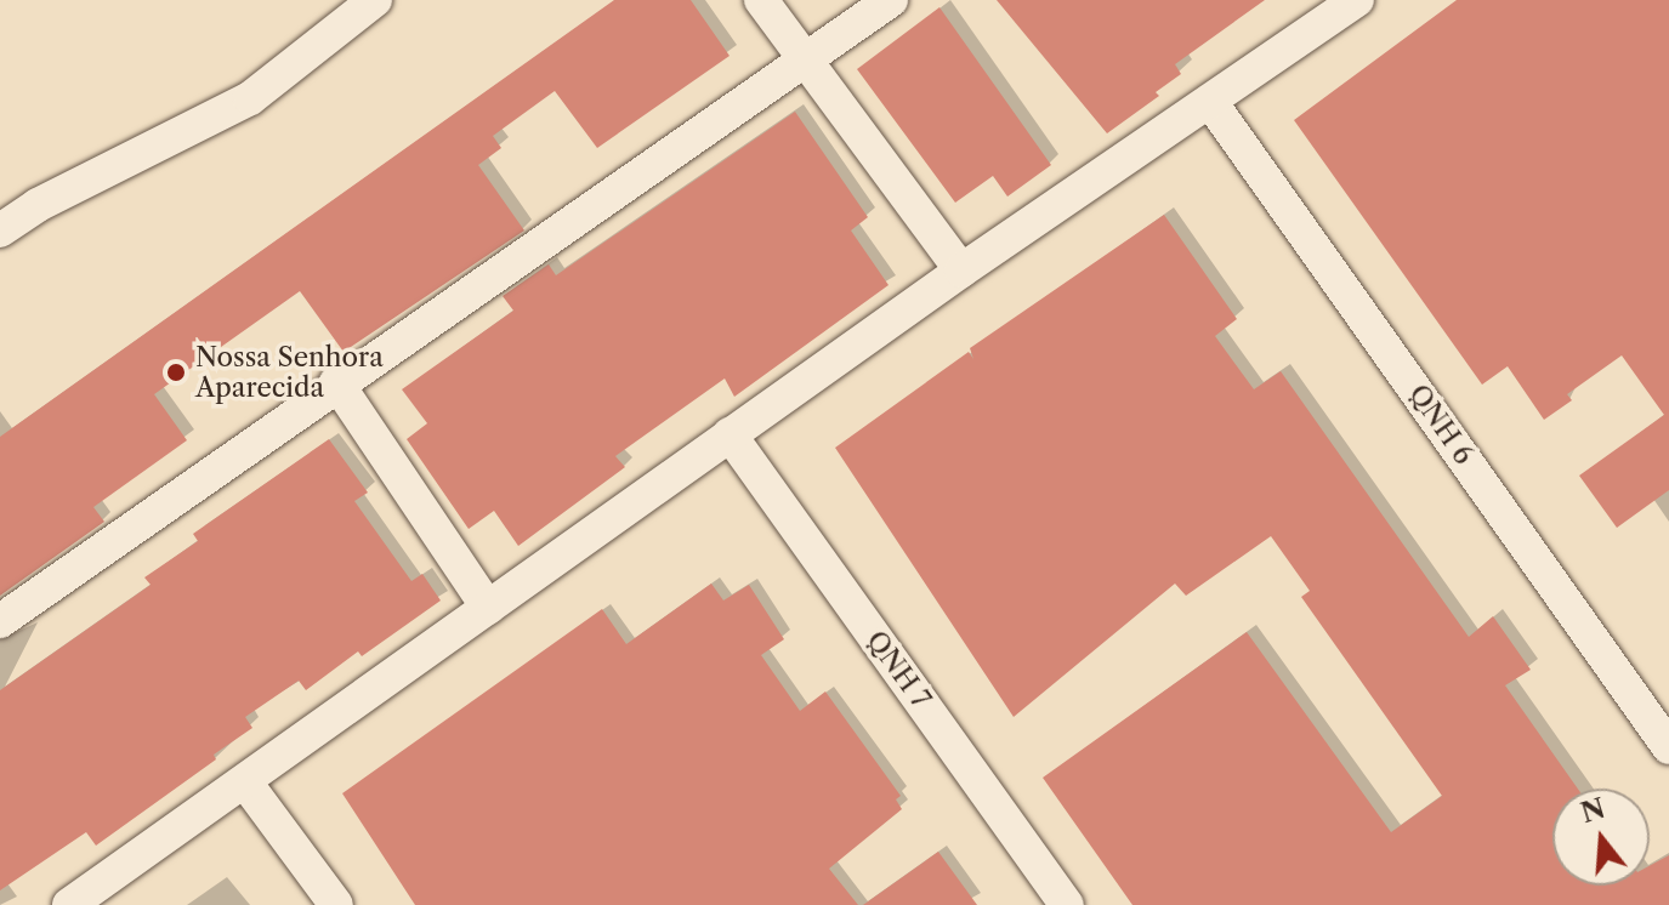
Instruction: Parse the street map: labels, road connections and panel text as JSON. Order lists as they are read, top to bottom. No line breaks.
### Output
{"streets":{"street":["QNH 6","QNH 7"]},"places":["Nossa Senhora Aparecida"],"north":"top"}
